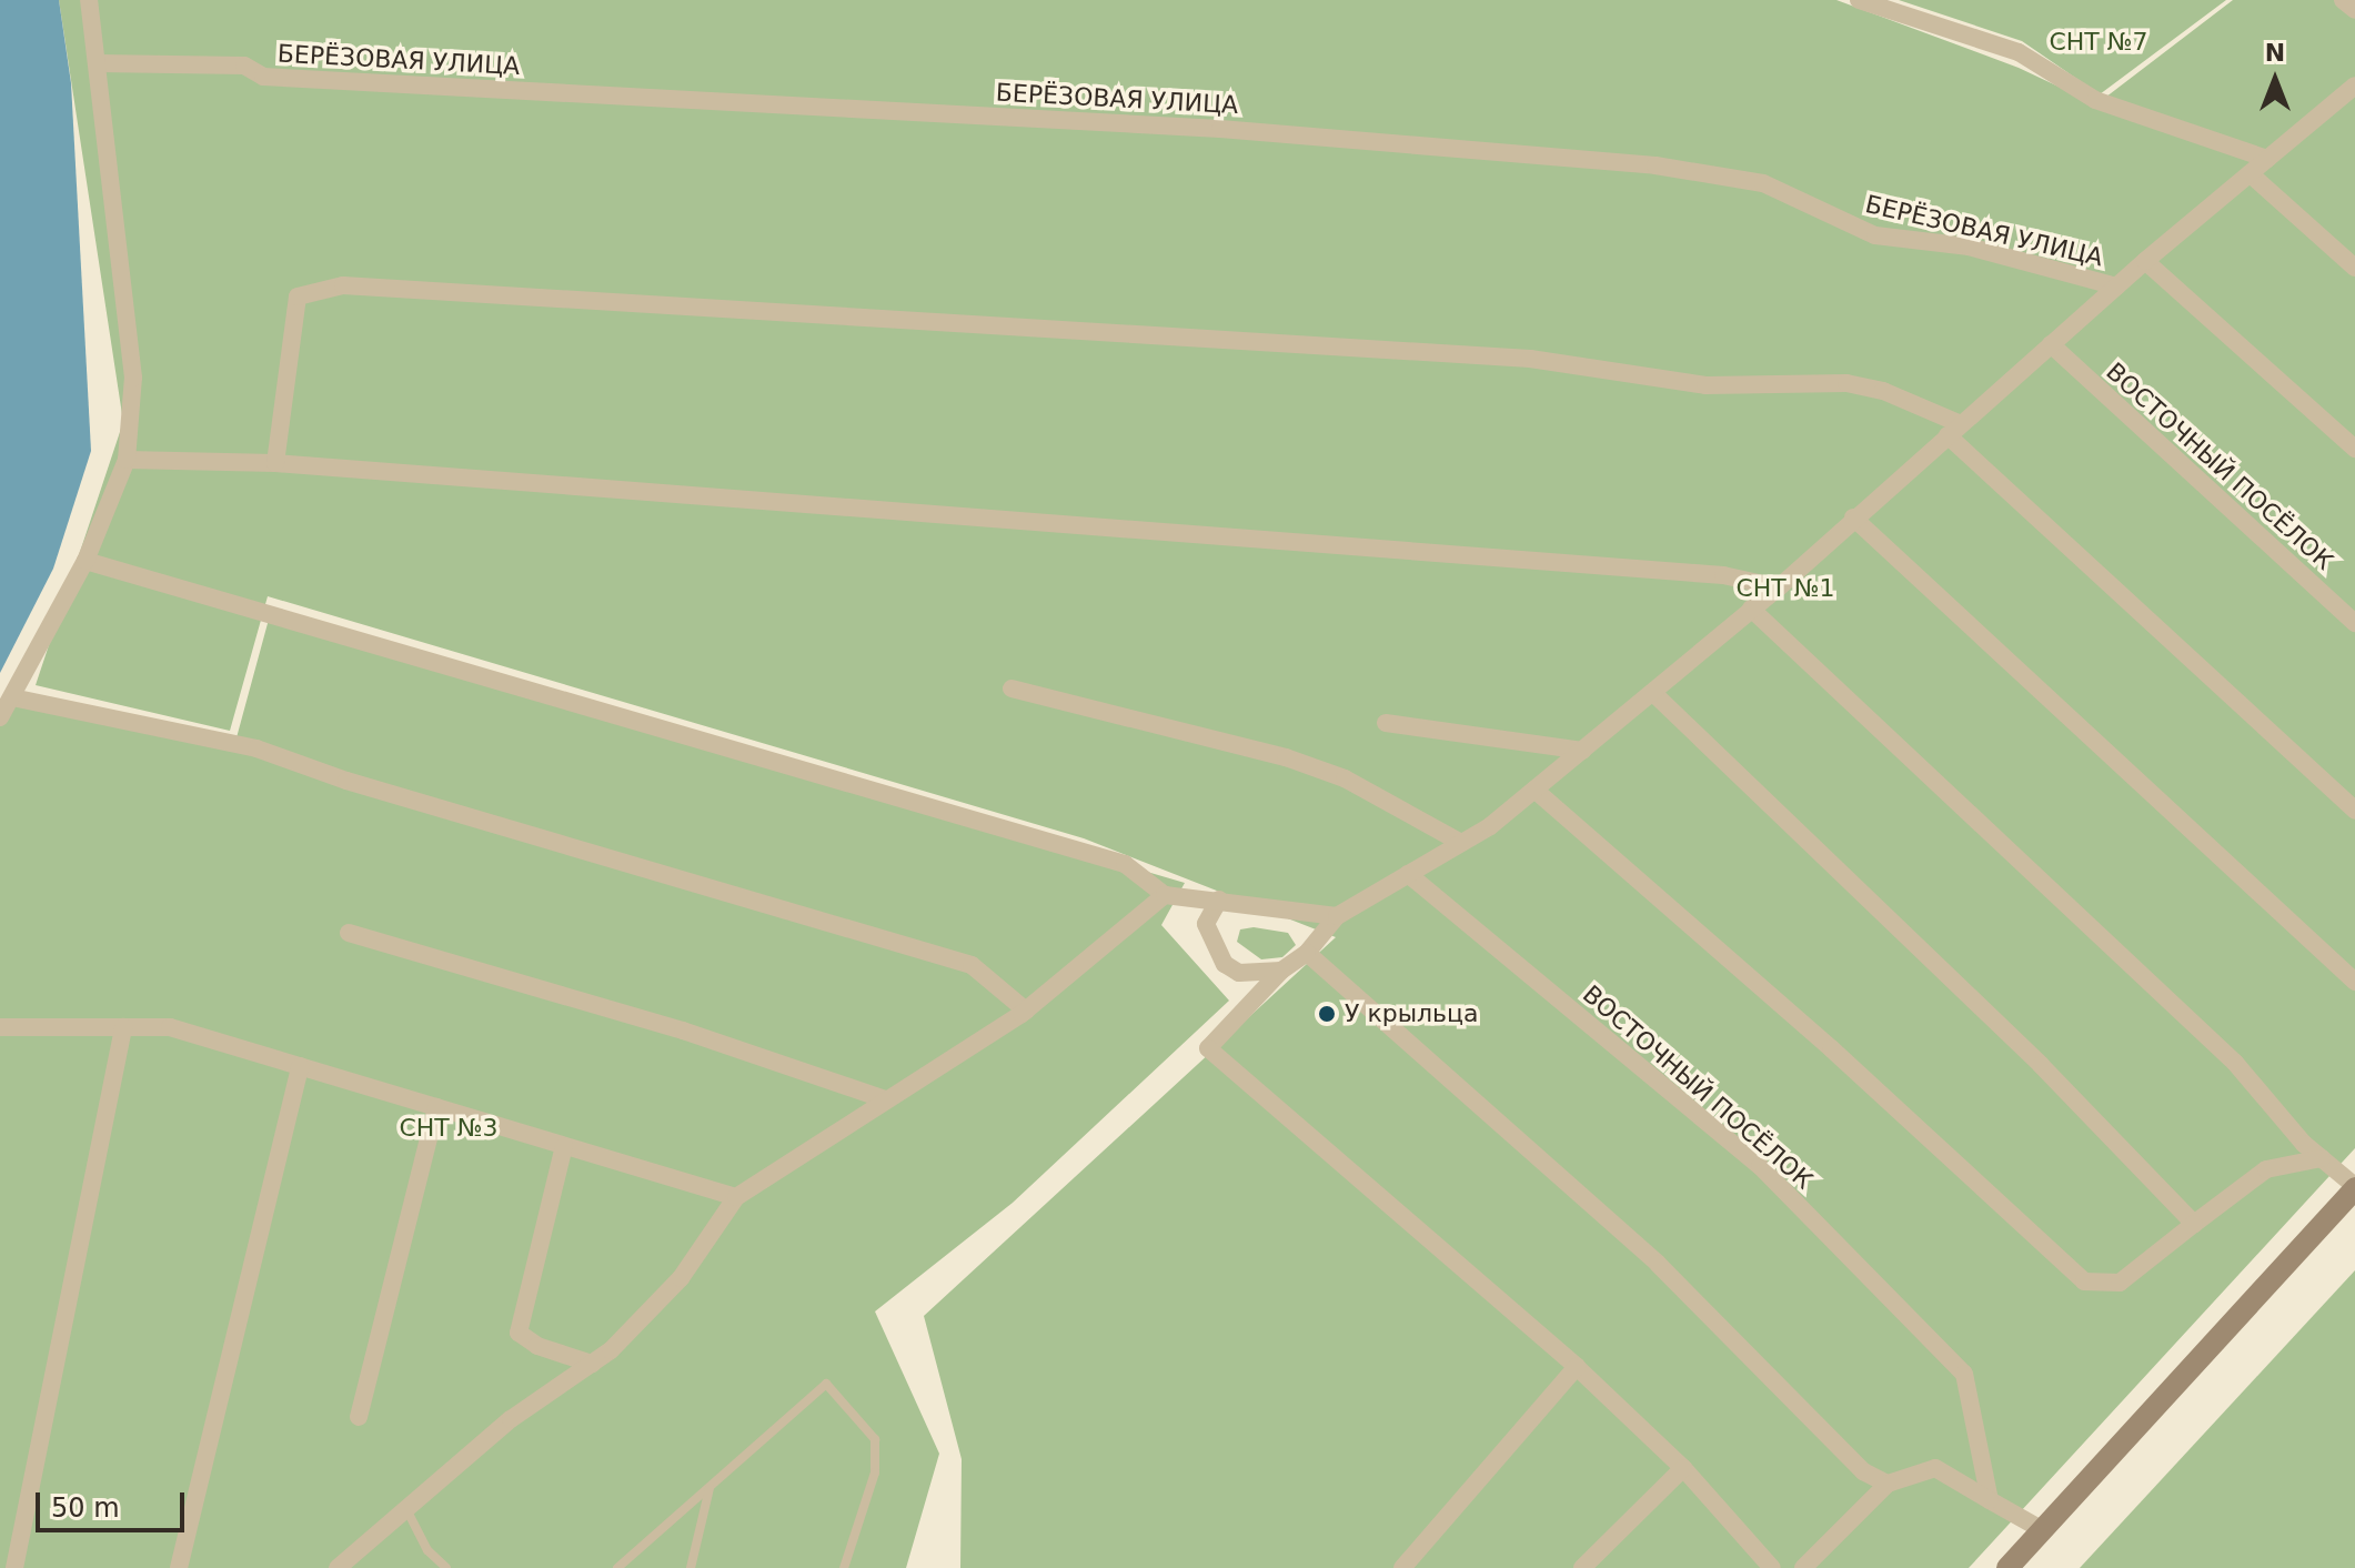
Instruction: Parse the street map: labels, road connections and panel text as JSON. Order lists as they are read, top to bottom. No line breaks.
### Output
{"streets":{"street":["БЕРЁЗОВАЯ УЛИЦА","ВОСТОЧНЫЙ ПОСЁЛОК"]},"parks":["СНТ №7","СНТ №1","СНТ №3"],"places":["У крыльца"],"scale_bar":"50 m","north":"top"}
